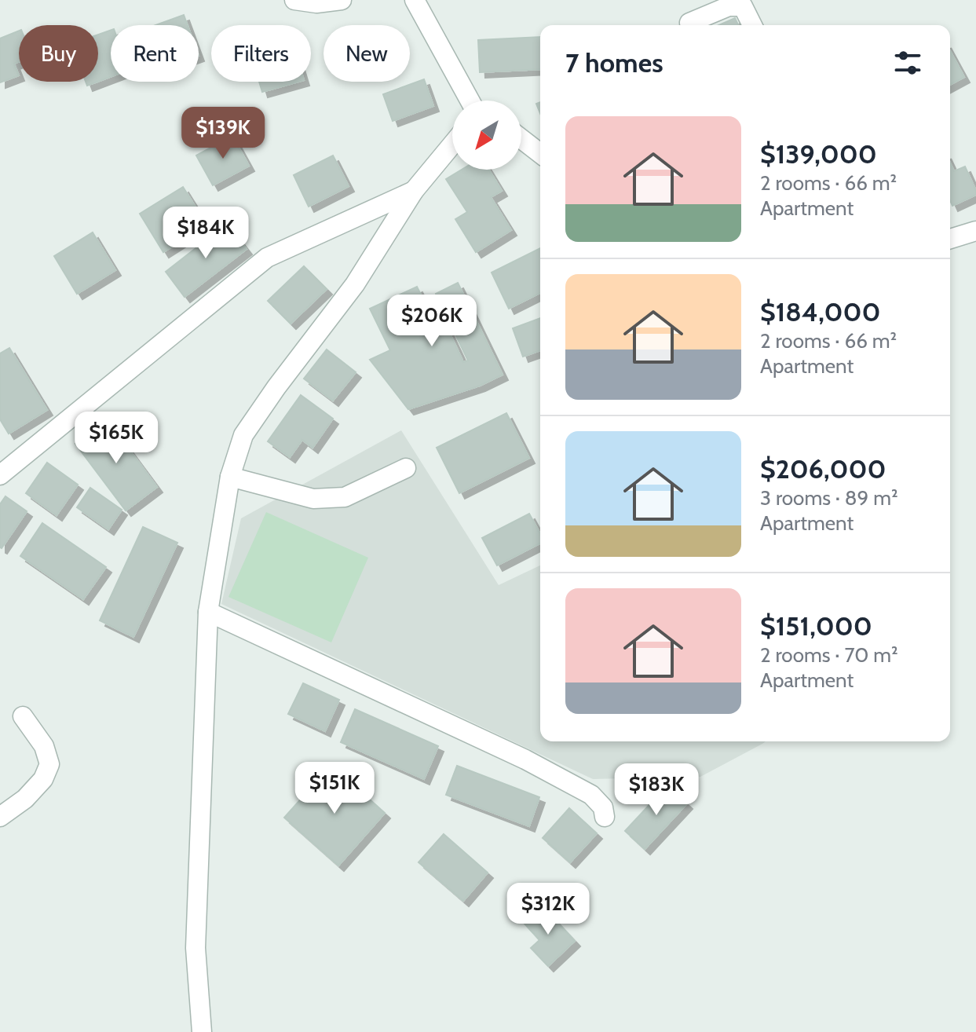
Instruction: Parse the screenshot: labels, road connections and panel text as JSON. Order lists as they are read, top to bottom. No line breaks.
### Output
{"north":"bottom left","page":{"chip":["Buy","Rent","Filters","New"],"heading":"7 homes","list":[{"name":"$139,000","note":"2 rooms · 66 m² · Apartment"},{"name":"$184,000","note":"2 rooms · 66 m² · Apartment"},{"name":"$206,000","note":"3 rooms · 89 m² · Apartment"},{"name":"$151,000","note":"2 rooms · 70 m² · Apartment"}],"price":["$139K","$184K","$206K","$165K","$151K","$183K","$312K"]}}
